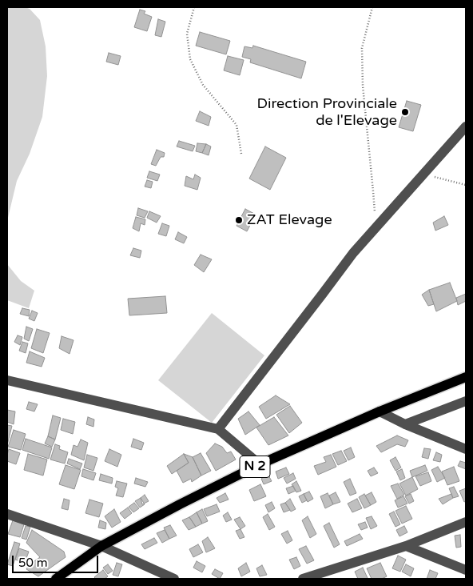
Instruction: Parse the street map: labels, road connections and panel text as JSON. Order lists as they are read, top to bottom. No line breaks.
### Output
{"streets":{"main road":["N 2"]},"places":["Direction Provinciale de l'Elevage","ZAT Elevage"],"scale_bar":"50 m"}
